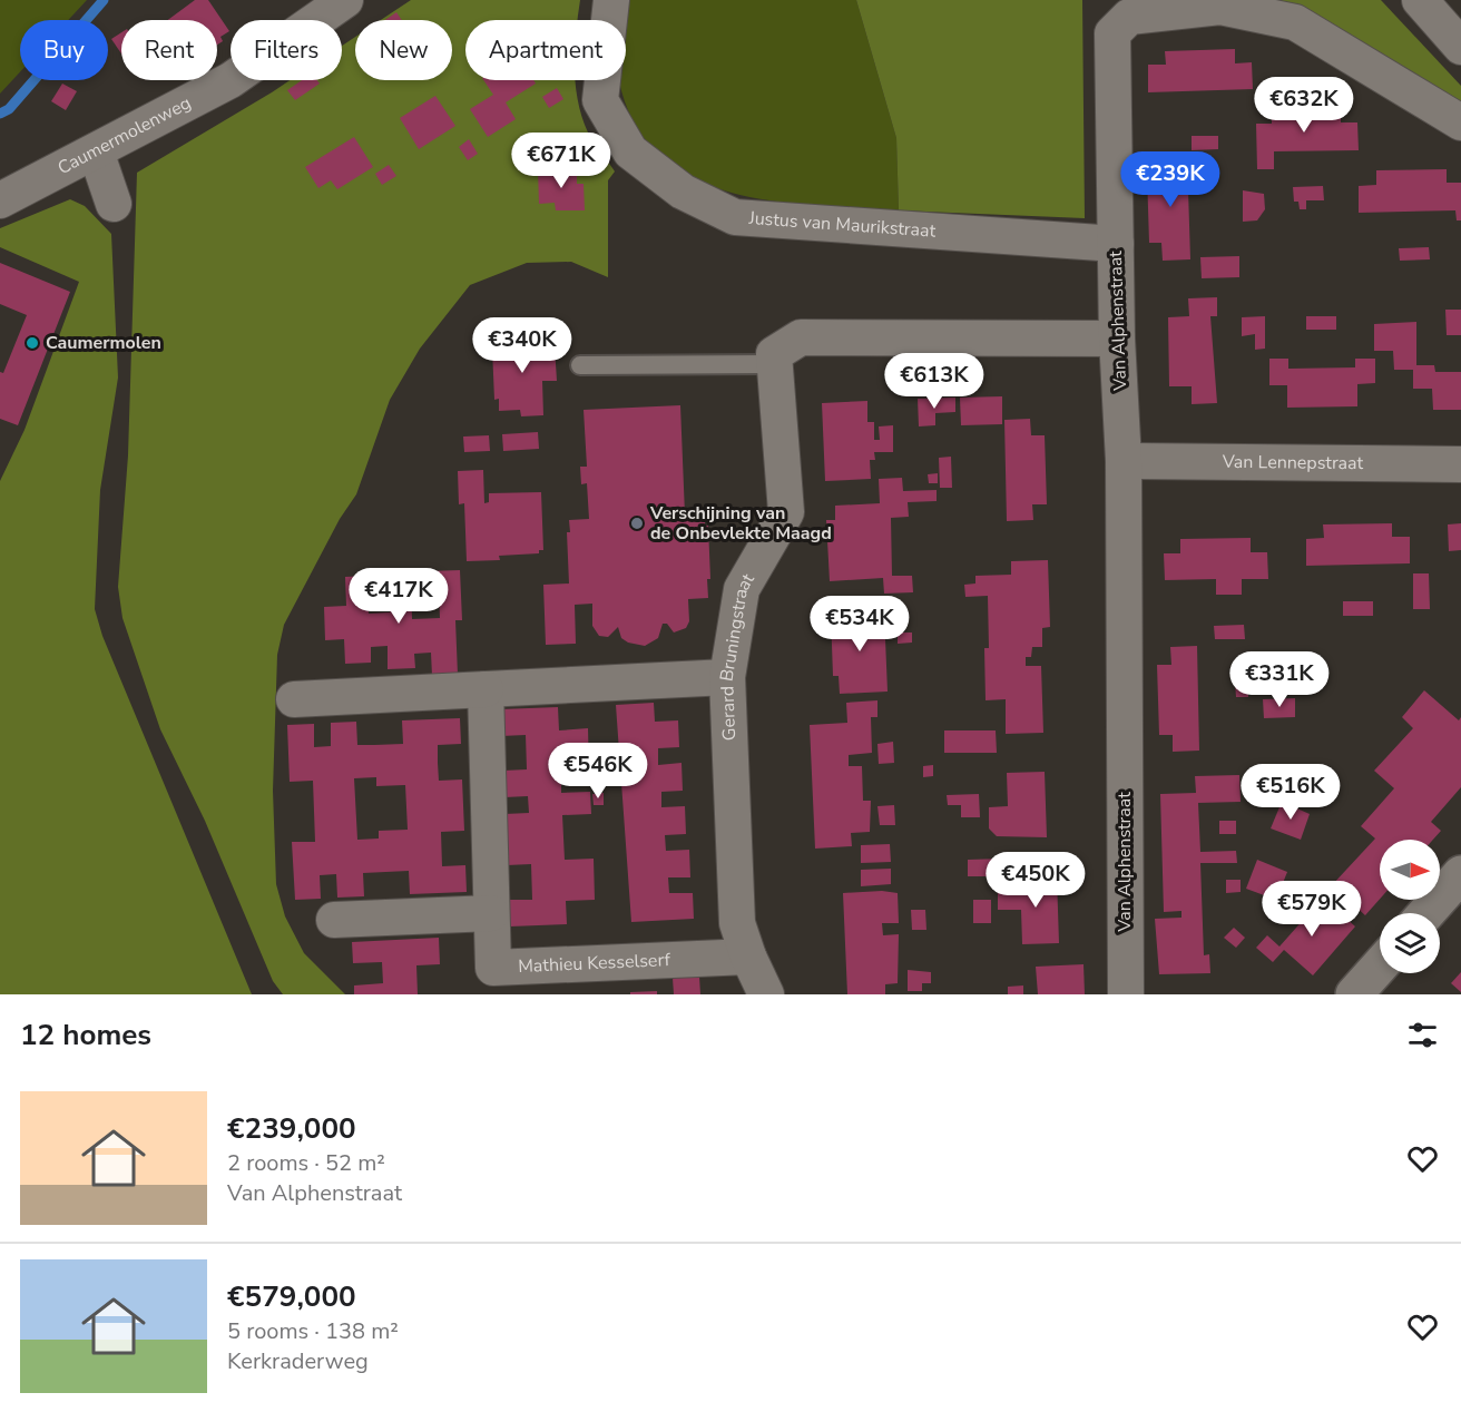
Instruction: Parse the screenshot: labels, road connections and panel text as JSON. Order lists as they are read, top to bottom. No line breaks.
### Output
{"streets":{"street":["Caumermolenweg","Justus van Maurikstraat","Van Alphenstraat","Van Lennepstraat","Gerard Bruningstraat","Mathieu Kesselserf"]},"crossings":[["Justus van Maurikstraat","Van Alphenstraat"],["Van Alphenstraat","Van Lennepstraat"],["Gerard Bruningstraat","Mathieu Kesselserf"]],"places":["Caumermolen","Verschijning van de Onbevlekte Maagd"],"north":"right","page":{"chip":["Buy","Rent","Filters","New","Apartment"],"price":["€632K","€671K","€239K","€340K","€613K","€417K","€534K","€331K","€546K","€516K","€450K","€579K"],"heading":"12 homes","list":[{"name":"€239,000","note":"2 rooms · 52 m² · Van Alphenstraat"},{"name":"€579,000","note":"5 rooms · 138 m² · Kerkraderweg"}]}}
